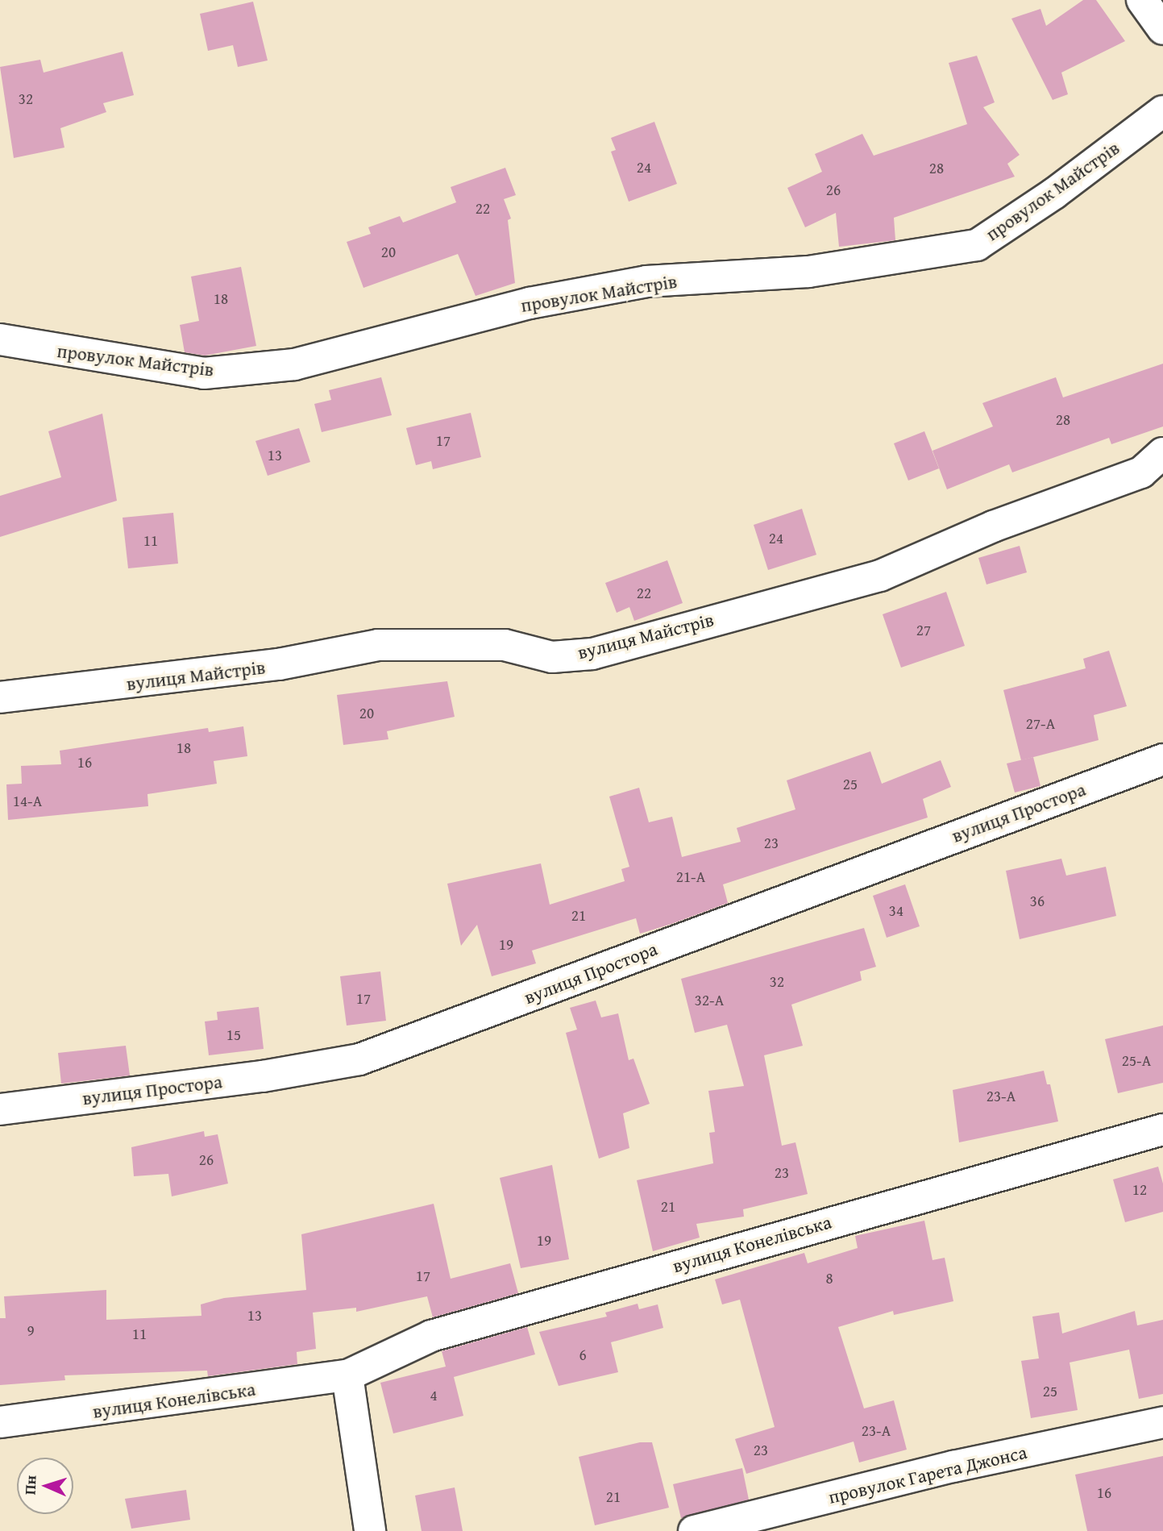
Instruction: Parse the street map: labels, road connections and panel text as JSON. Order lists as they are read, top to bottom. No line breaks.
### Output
{"streets":{"street":["провулок Майстрів","вулиця Майстрів","вулиця Простора","вулиця Конелівська","провулок Гарета Джонса"]},"house_numbers":["32","24","28","26","22","20","18","28","17","13","24","11","22","27","20","27-А","18","16","25","14-А","23","21-А","36","34","21","19","32","17","32-А","15","25-А","23-А","26","23","12","21","19","17","8","13","9","11","6","25","4","23-А","23","16","21"],"north":"left"}
